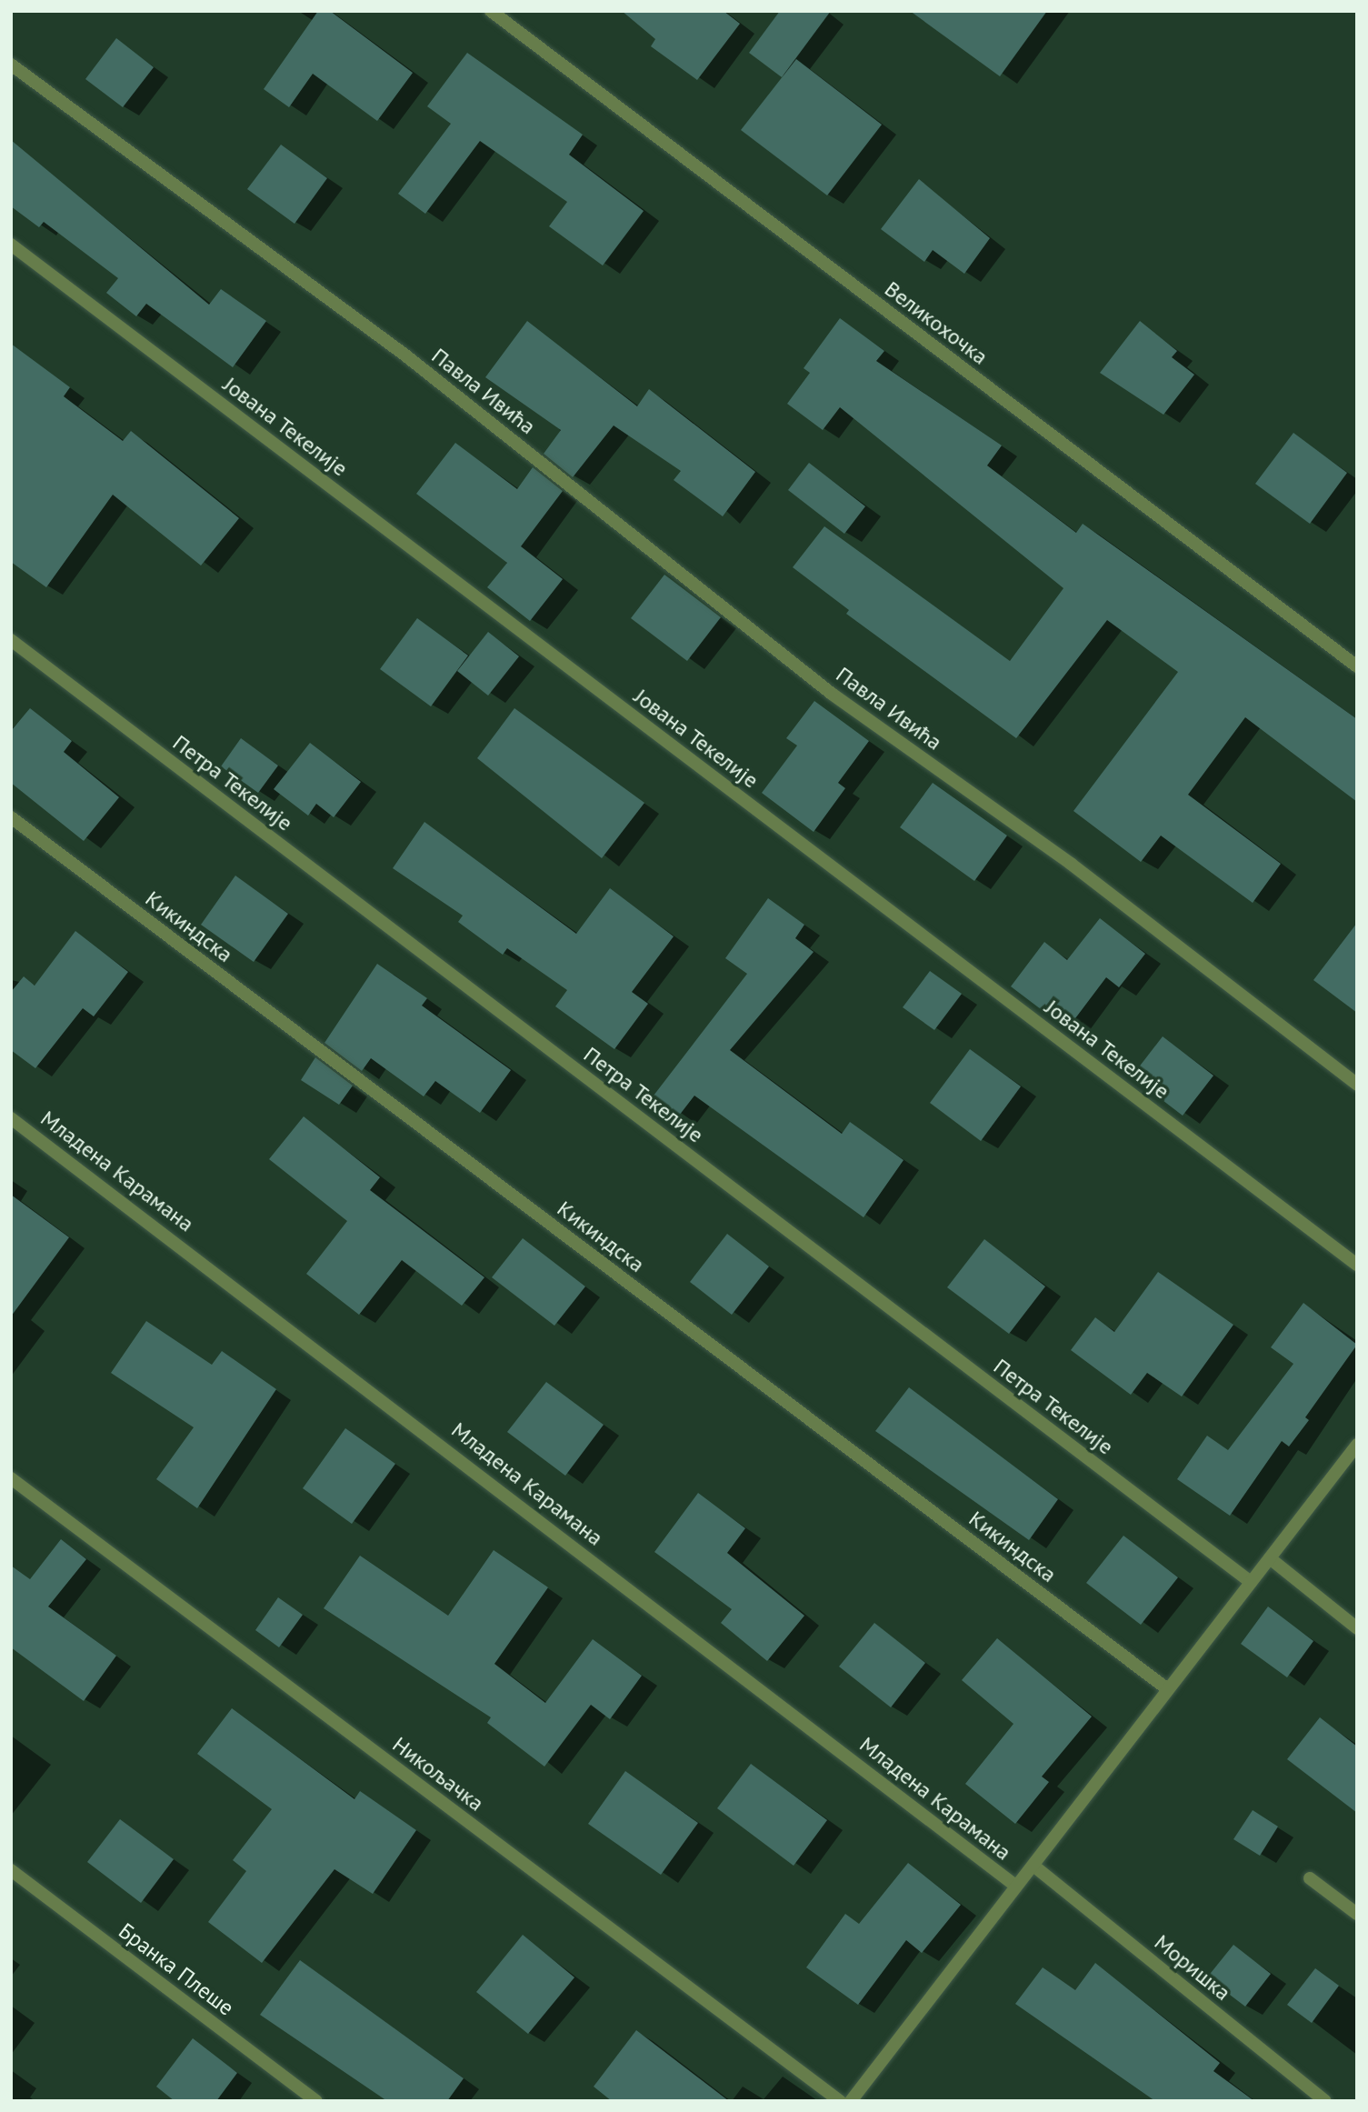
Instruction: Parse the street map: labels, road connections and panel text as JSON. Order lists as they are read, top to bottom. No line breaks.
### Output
{"streets":{"street":["Великохочка","Павла Ивића","Јована Текелије","Петра Текелије","Кикиндска","Младена Карамана","Никољачка","Моришка","Бранка Плеше"]}}
